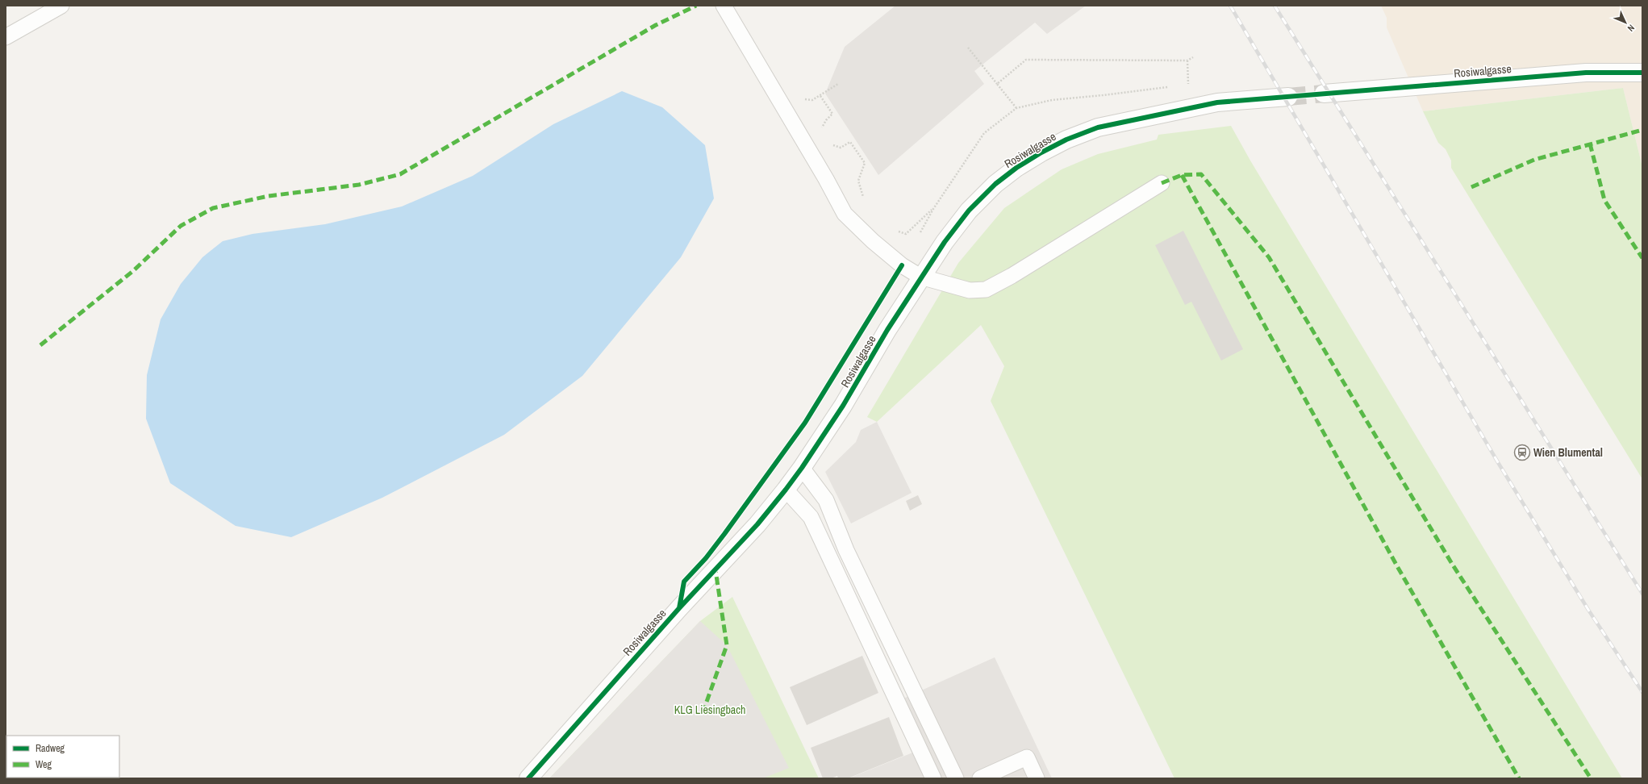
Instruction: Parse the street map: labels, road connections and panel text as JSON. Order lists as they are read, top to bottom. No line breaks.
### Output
{"streets":{"street":["Rosiwalgasse"]},"parks":["KLG Liesingbach"],"places":{"station":["Wien Blumental"]},"legend":["Radweg","Weg"],"north":"bottom right"}
